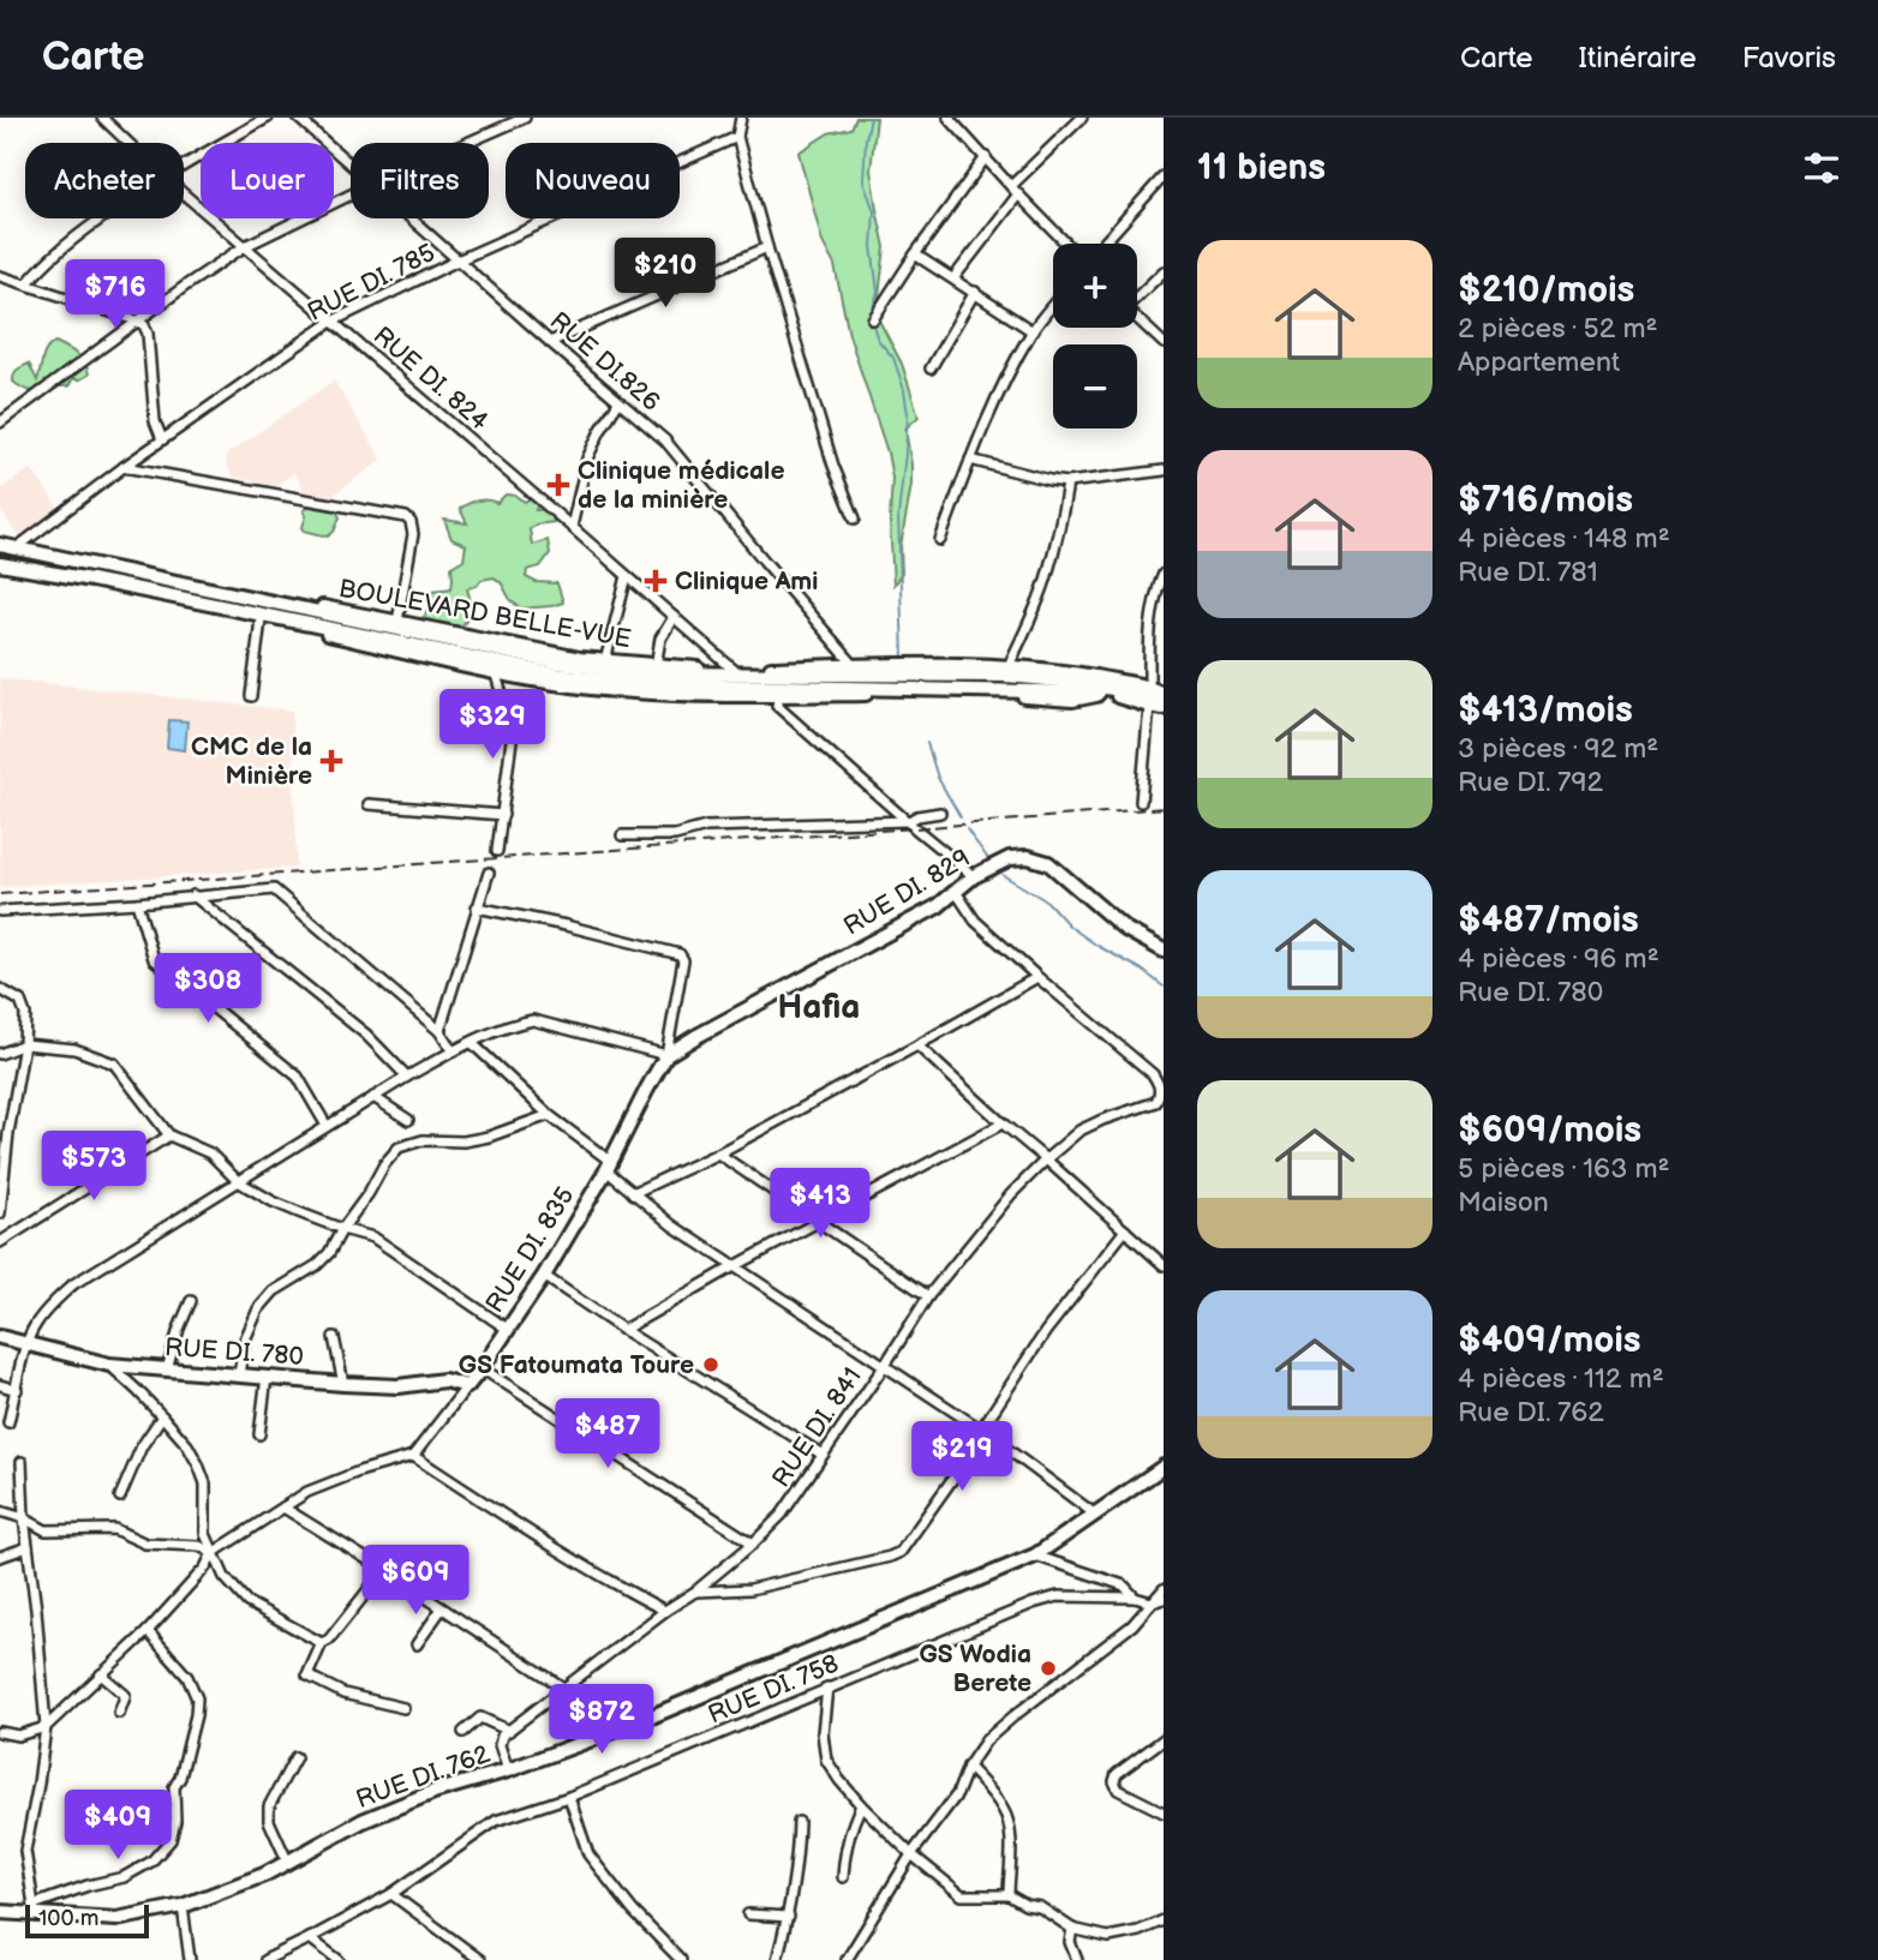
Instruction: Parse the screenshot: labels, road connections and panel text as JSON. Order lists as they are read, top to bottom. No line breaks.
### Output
{"streets":{"street":["RUE DI. 785","RUE DI.826","RUE DI. 824","BOULEVARD BELLE-VUE","RUE DI. 829","RUE DI. 835","RUE DI. 780","RUE DI. 841","RUE DI. 758","RUE DI. 762"]},"crossings":[["RUE DI. 785","RUE DI.826"],["RUE DI. 785","RUE DI. 824"],["RUE DI. 785","BOULEVARD BELLE-VUE"],["RUE DI.826","BOULEVARD BELLE-VUE"],["RUE DI. 824","BOULEVARD BELLE-VUE"],["RUE DI. 829","RUE DI. 835"],["RUE DI. 835","RUE DI. 780"],["RUE DI. 758","RUE DI. 762"]],"districts":["Hafia"],"places":{"health":["Clinique médicale de la minière","Clinique Ami","CMC de la Minière"],"other":["GS Fatoumata Toure","GS Wodia Berete"]},"scale_bar":"100 m","page":{"header":"Carte","nav":["Carte","Itinéraire","Favoris"],"heading":"11 biens","chip":["Acheter","Louer","Filtres","Nouveau"],"list":[{"name":"$210/mois","note":"2 pièces · 52 m² · Appartement"},{"name":"$716/mois","note":"4 pièces · 148 m² · Rue DI. 781"},{"name":"$413/mois","note":"3 pièces · 92 m² · Rue DI. 792"},{"name":"$487/mois","note":"4 pièces · 96 m² · Rue DI. 780"},{"name":"$609/mois","note":"5 pièces · 163 m² · Maison"},{"name":"$409/mois","note":"4 pièces · 112 m² · Rue DI. 762"}],"price":["$210","$716","$329","$308","$573","$413","$487","$219","$609","$872","$409"],"map_buttons":["+","−"],"scale":"100 m"}}
